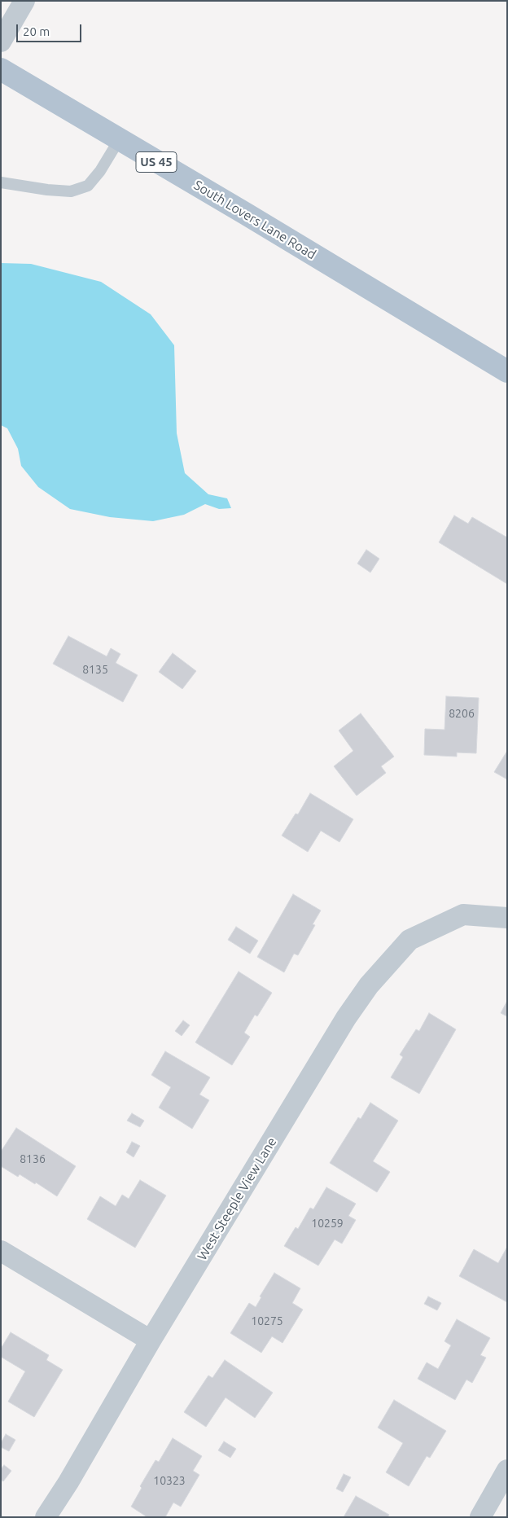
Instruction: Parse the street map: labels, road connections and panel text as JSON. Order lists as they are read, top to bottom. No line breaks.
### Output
{"streets":{"main road":["US 45","South Lovers Lane Road"],"street":["West Steeple View Lane"]},"house_numbers":["8135","8206","8136","10259","10275","10323"],"scale_bar":"20 m"}
